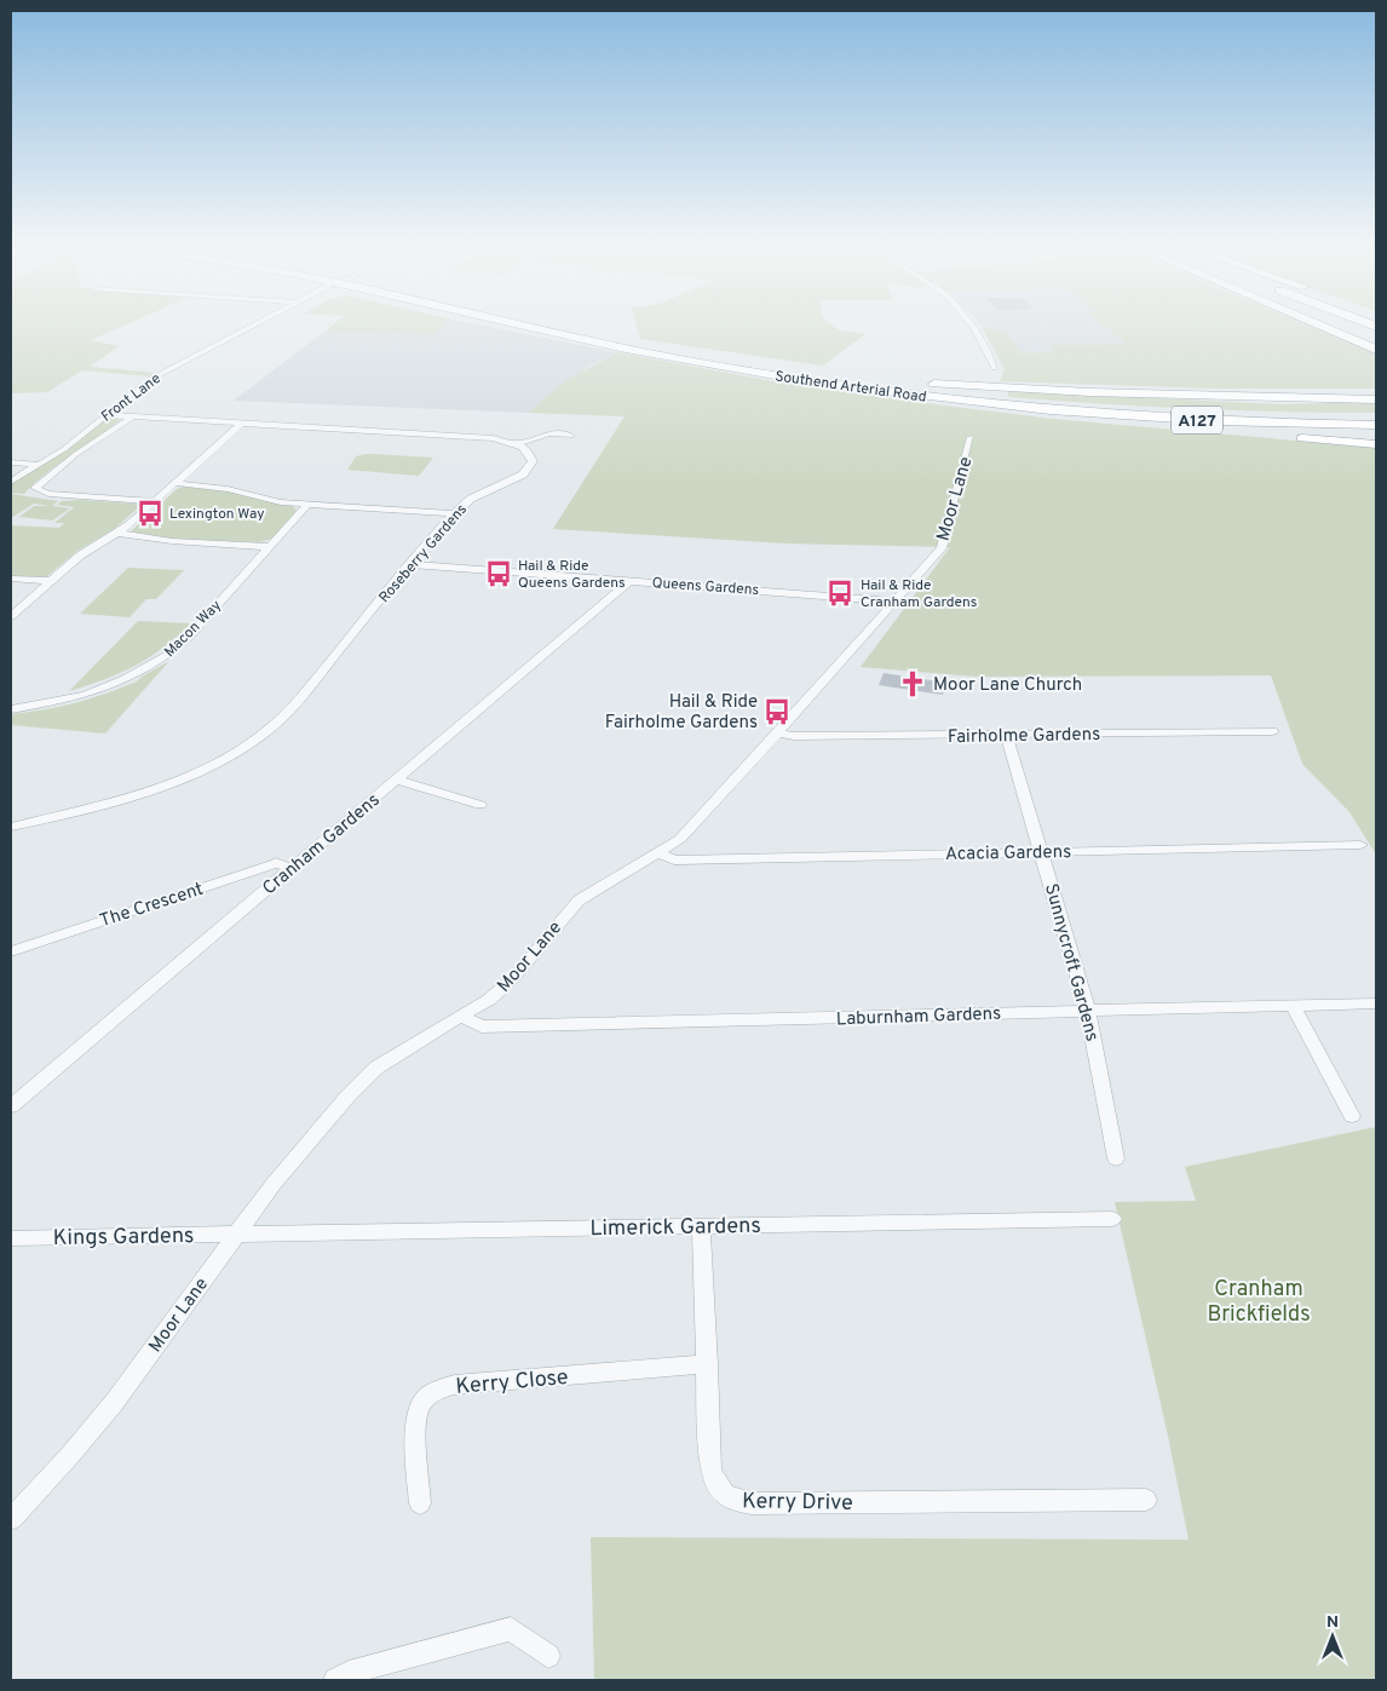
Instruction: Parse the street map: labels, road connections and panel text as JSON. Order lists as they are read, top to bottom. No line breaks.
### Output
{"streets":{"highway":["Southend Arterial Road","A127"],"street":["Front Lane","Moor Lane","Roseberry Gardens","Queens Gardens","Macon Way","Fairholme Gardens","Cranham Gardens","Acacia Gardens","The Crescent","Sunnycroft Gardens","Laburnham Gardens","Limerick Gardens","Kings Gardens","Kerry Close","Kerry Drive"]},"crossings":[["Moor Lane","Queens Gardens"],["Moor Lane","Fairholme Gardens"],["Moor Lane","Acacia Gardens"],["Moor Lane","Laburnham Gardens"],["Moor Lane","Limerick Gardens"],["Moor Lane","Kings Gardens"],["Roseberry Gardens","Queens Gardens"],["Queens Gardens","Cranham Gardens"],["Fairholme Gardens","Sunnycroft Gardens"],["Cranham Gardens","The Crescent"],["Acacia Gardens","Sunnycroft Gardens"],["Sunnycroft Gardens","Laburnham Gardens"],["Limerick Gardens","Kings Gardens"],["Limerick Gardens","Kerry Drive"],["Kerry Close","Kerry Drive"]],"parks":["Cranham Brickfields"],"places":{"bus stop":["Lexington Way","Hail & Ride Queens Gardens","Hail & Ride Cranham Gardens","Hail & Ride Fairholme Gardens"],"church":["Moor Lane Church"]},"north":"top"}
